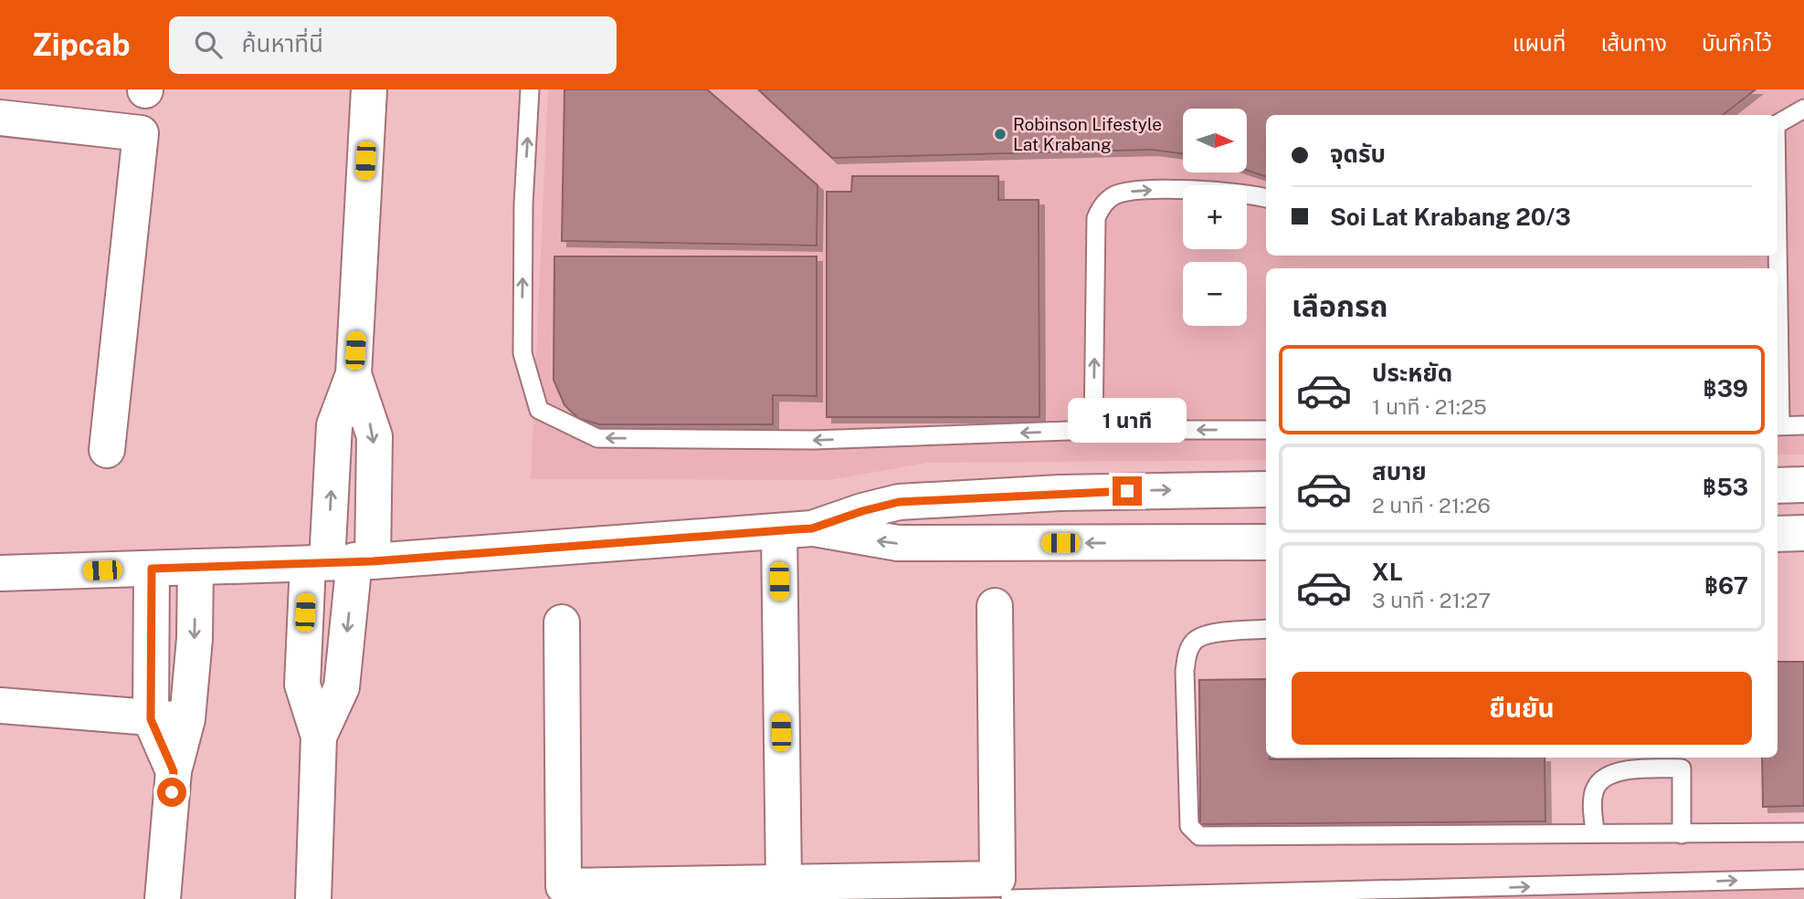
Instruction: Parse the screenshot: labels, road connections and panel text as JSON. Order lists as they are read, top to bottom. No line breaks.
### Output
{"places":["Robinson Lifestyle Lat Krabang"],"north":"right","page":{"header":"Zipcab","search":"ค้นหาที่นี่","nav":["แผนที่","เส้นทาง","บันทึกไว้"],"map_buttons":["+","−"],"banner":["จุดรับ","Soi Lat Krabang 20/3"],"heading":"เลือกรถ","list":[{"name":"ประหยัด","note":"1 นาที · 21:25","value":"฿39"},{"name":"สบาย","note":"2 นาที · 21:26","value":"฿53"},{"name":"XL","note":"3 นาที · 21:27","value":"฿67"}],"bubble":"1 นาที","buttons":"ยืนยัน"}}
